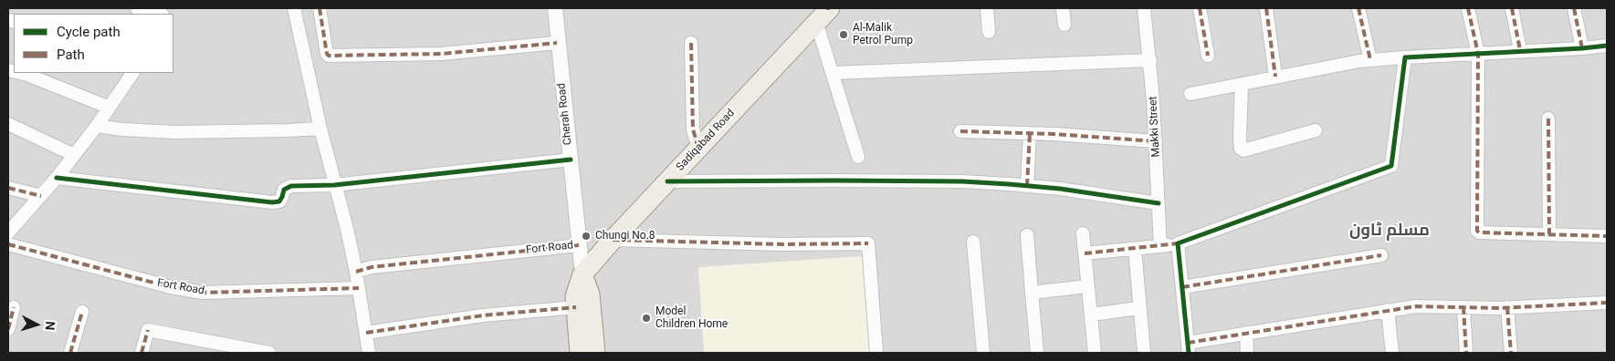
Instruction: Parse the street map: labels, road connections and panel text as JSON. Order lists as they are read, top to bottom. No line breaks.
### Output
{"streets":{"main road":["Sadiqabad Road"],"street":["Cherah Road","Makki Street","Fort Road"]},"crossings":[["Cherah Road","Sadiqabad Road"],["Cherah Road","Fort Road"]],"districts":["مسلم ٹاون"],"places":["Al-Malik Petrol Pump","Chungi No.8","Model Children Home"],"legend":["Cycle path","Path"],"north":"right"}
